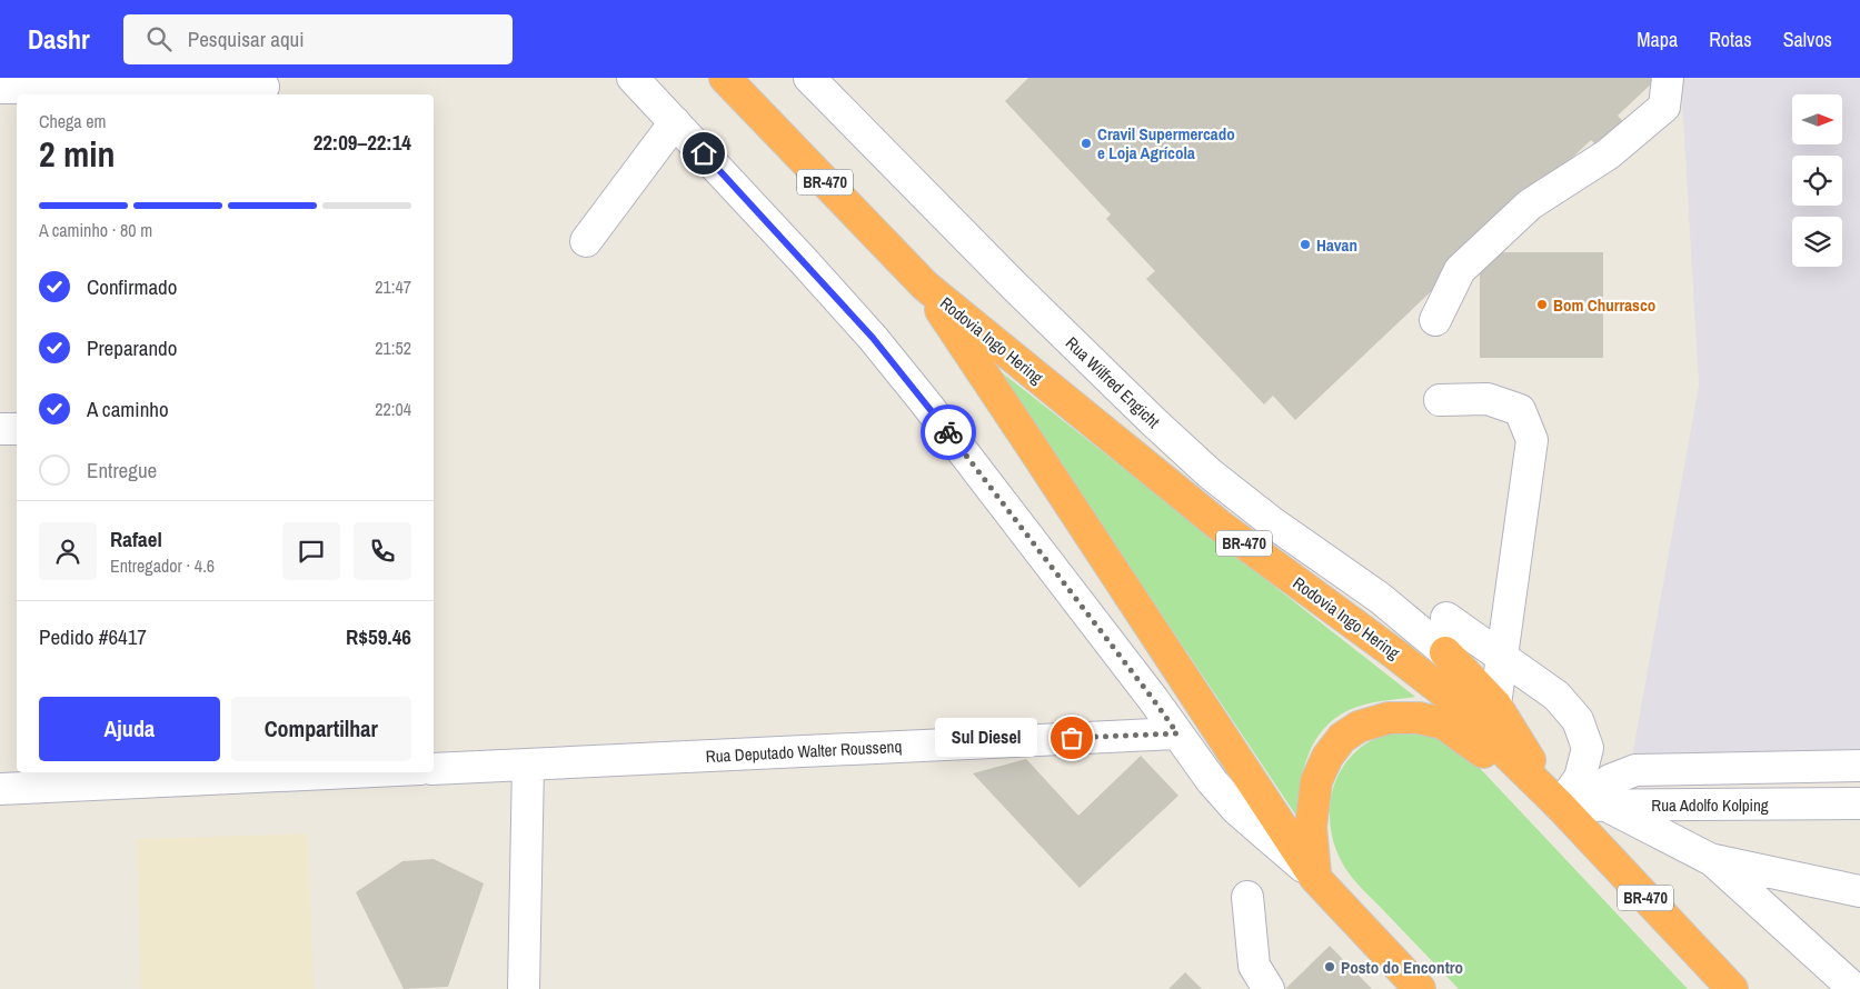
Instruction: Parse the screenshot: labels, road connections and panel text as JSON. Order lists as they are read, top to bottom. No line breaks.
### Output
{"streets":{"highway":["BR-470","Rodovia Ingo Hering"],"street":["Rua Wilfred Engicht","Rua Deputado Walter Roussenq","Rua Adolfo Kolping"]},"crossings":[["Rodovia Ingo Hering","Rua Adolfo Kolping"]],"places":["Cravil Supermercado e Loja Agrícola","Havan","Bom Churrasco","Sul Diesel","Posto do Encontro"],"north":"right","page":{"header":"Dashr","search":"Pesquisar aqui","nav":["Mapa","Rotas","Salvos"],"heading":["2 min","Chega em","22:09–22:14"],"panel":["Rafael","Entregador · 4.6","Pedido #6417","R$59.46"],"bar":"A caminho · 80 m","list":[["Confirmado","21:47"],["Preparando","21:52"],["A caminho","22:04"],"Entregue"],"buttons":["Ajuda","Compartilhar"],"bubble":"Sul Diesel"}}
